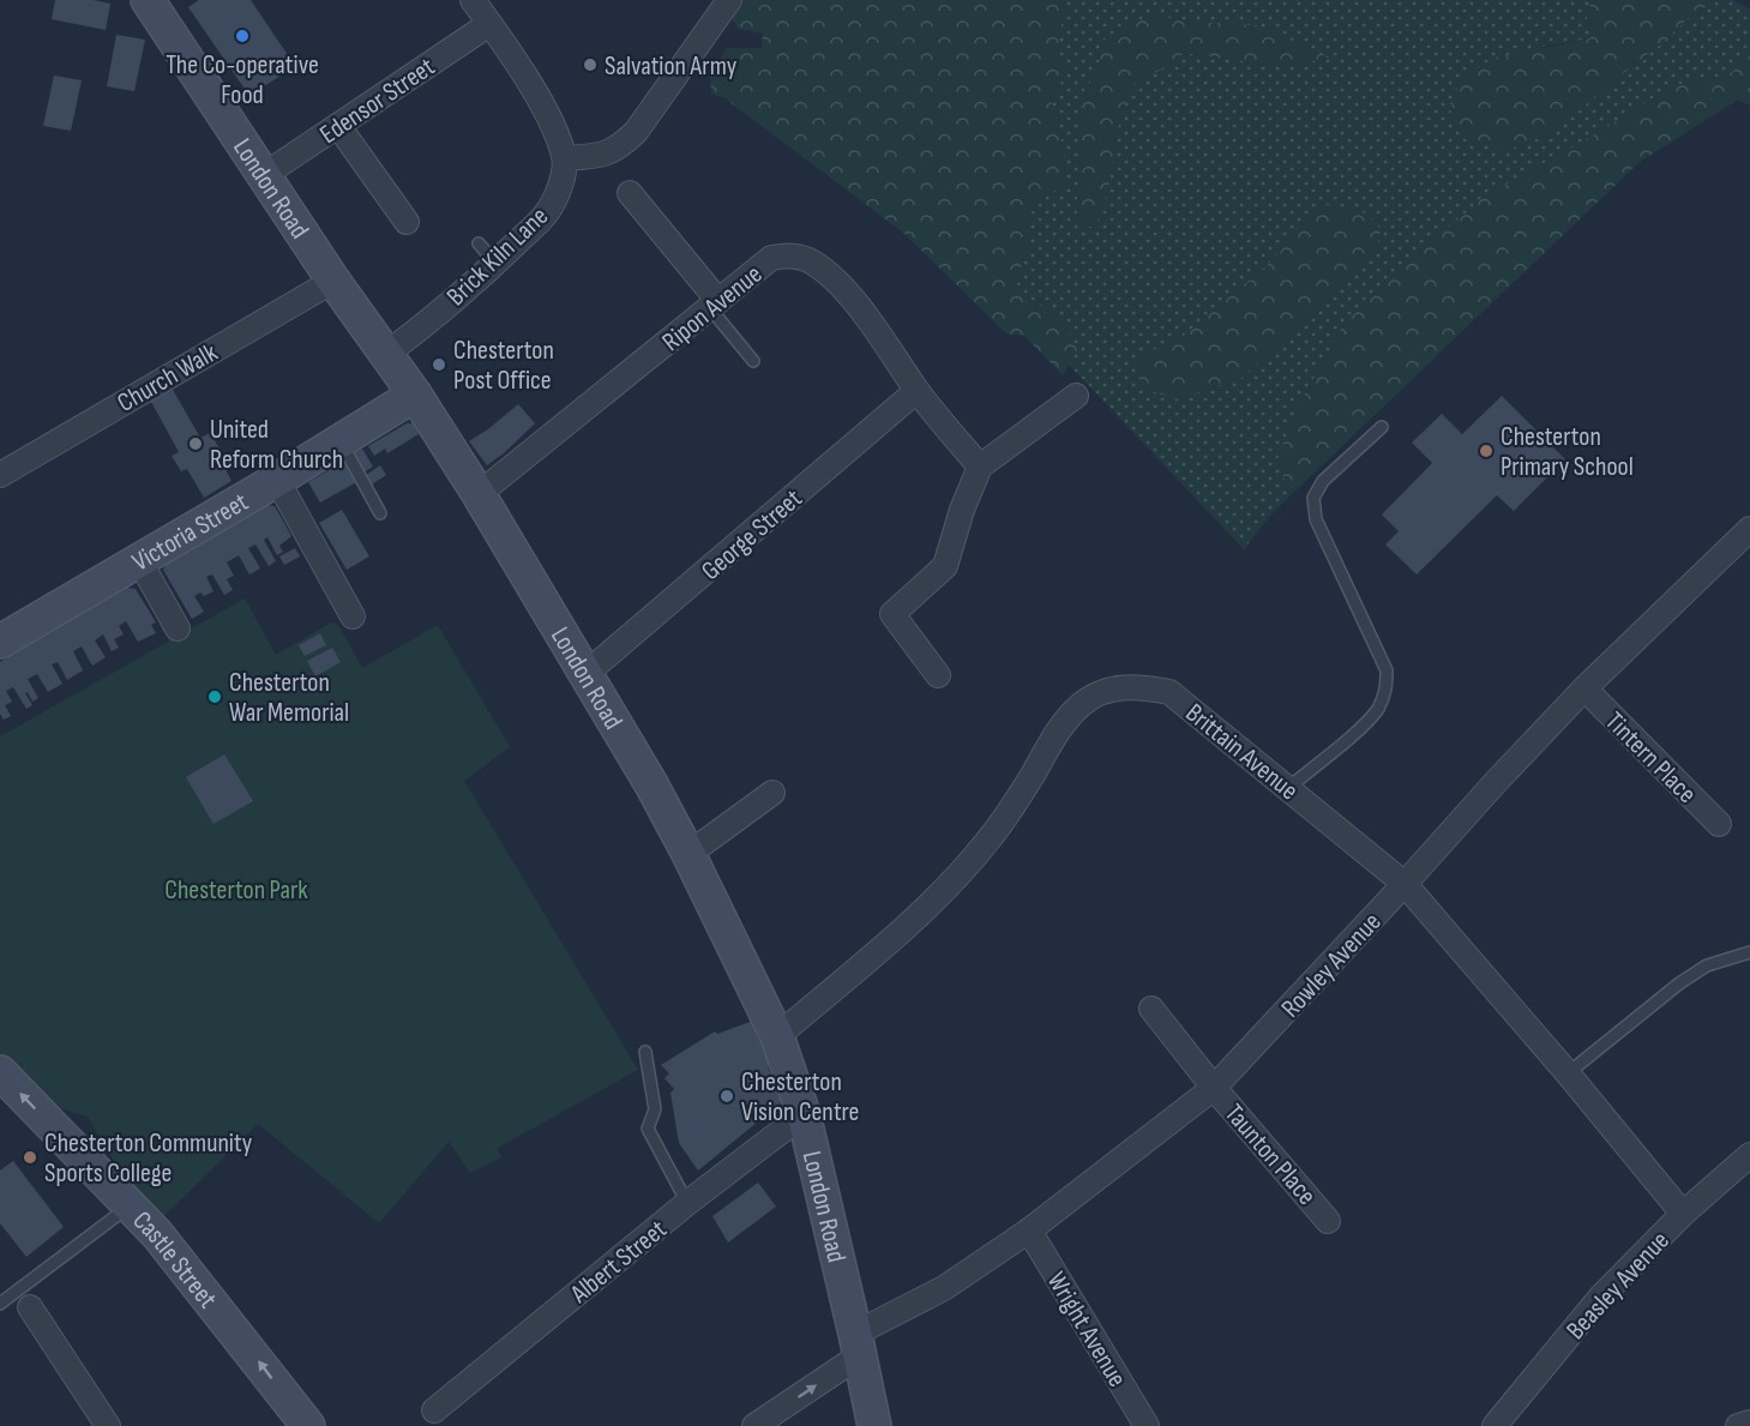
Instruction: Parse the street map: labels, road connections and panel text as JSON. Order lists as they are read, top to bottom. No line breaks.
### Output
{"streets":{"main road":["London Road","Victoria Street","Castle Street"],"street":["Edensor Street","Brick Kiln Lane","Ripon Avenue","Church Walk","George Street","Brittain Avenue","Tintern Place","Rowley Avenue","Taunton Place","Albert Street","Beasley Avenue","Wright Avenue"]},"crossings":[["Edensor Street","London Road"],["London Road","Brick Kiln Lane"],["London Road","Ripon Avenue"],["London Road","Church Walk"],["London Road","Victoria Street"],["London Road","George Street"],["London Road","Brittain Avenue"],["London Road","Rowley Avenue"],["London Road","Albert Street"],["Ripon Avenue","George Street"],["Brittain Avenue","Rowley Avenue"],["Brittain Avenue","Beasley Avenue"],["Tintern Place","Rowley Avenue"],["Rowley Avenue","Taunton Place"],["Rowley Avenue","Wright Avenue"]],"one_way":["Castle Street"],"parks":["Chesterton Park"],"places":["The Co-operative Food","Salvation Army","Chesterton Post Office","United Reform Church","Chesterton Primary School","Chesterton War Memorial","Chesterton Vision Centre","Chesterton Community Sports College"]}
